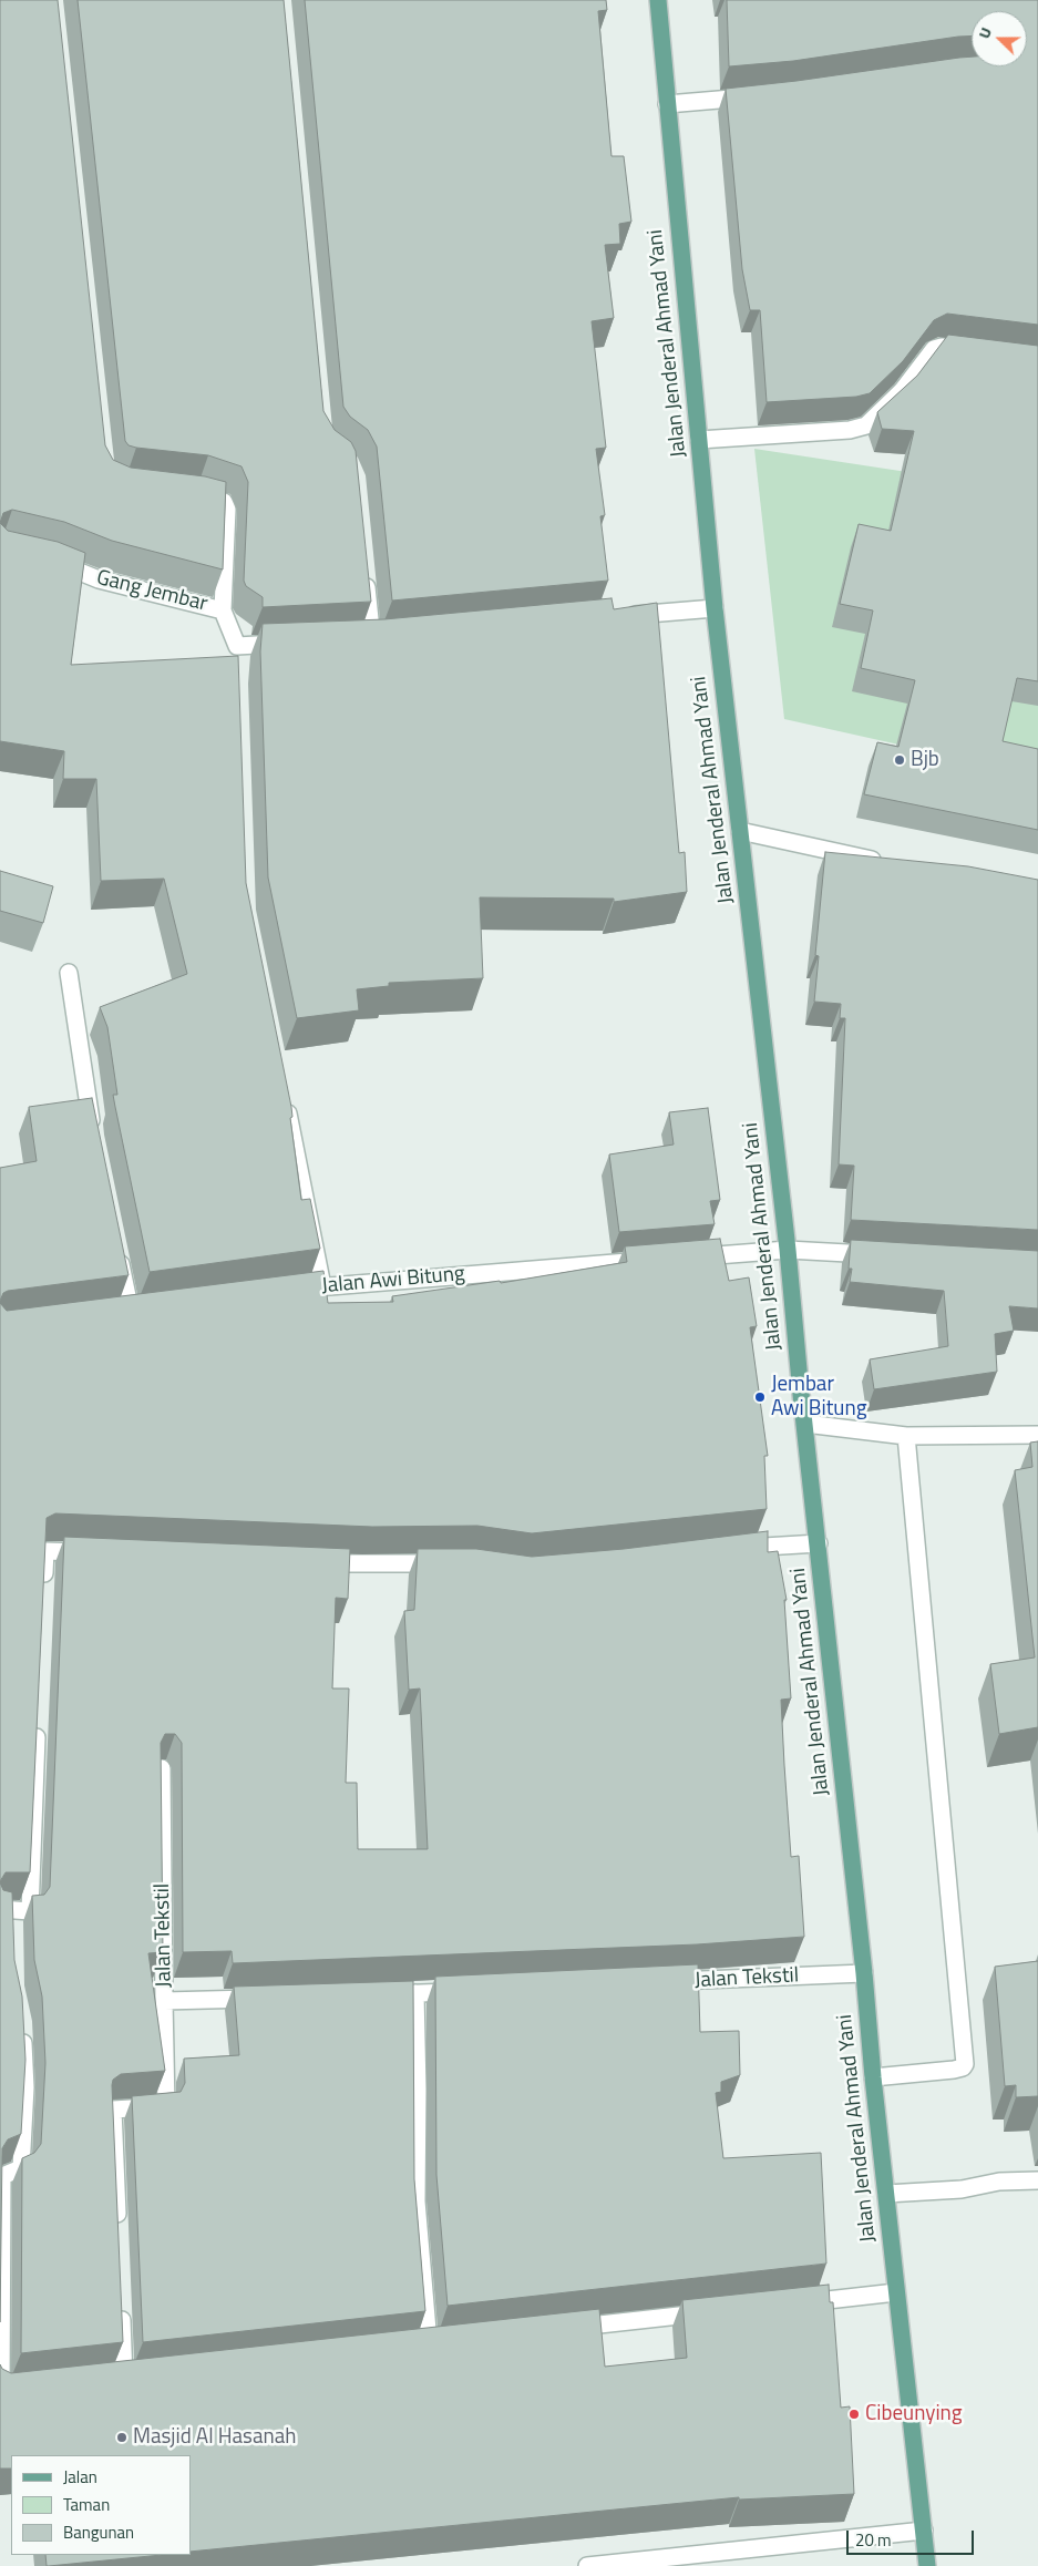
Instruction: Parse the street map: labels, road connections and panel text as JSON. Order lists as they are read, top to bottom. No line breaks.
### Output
{"streets":{"main road":["Jalan Jenderal Ahmad Yani"],"street":["Gang Jembar","Jalan Awi Bitung","Jalan Tekstil"]},"crossings":[["Jalan Jenderal Ahmad Yani","Jalan Tekstil"]],"places":["Bjb","Jembar Awi Bitung","Cibeunying","Masjid Al Hasanah"],"legend":["Jalan","Taman","Bangunan"],"scale_bar":"20 m","north":"left"}
